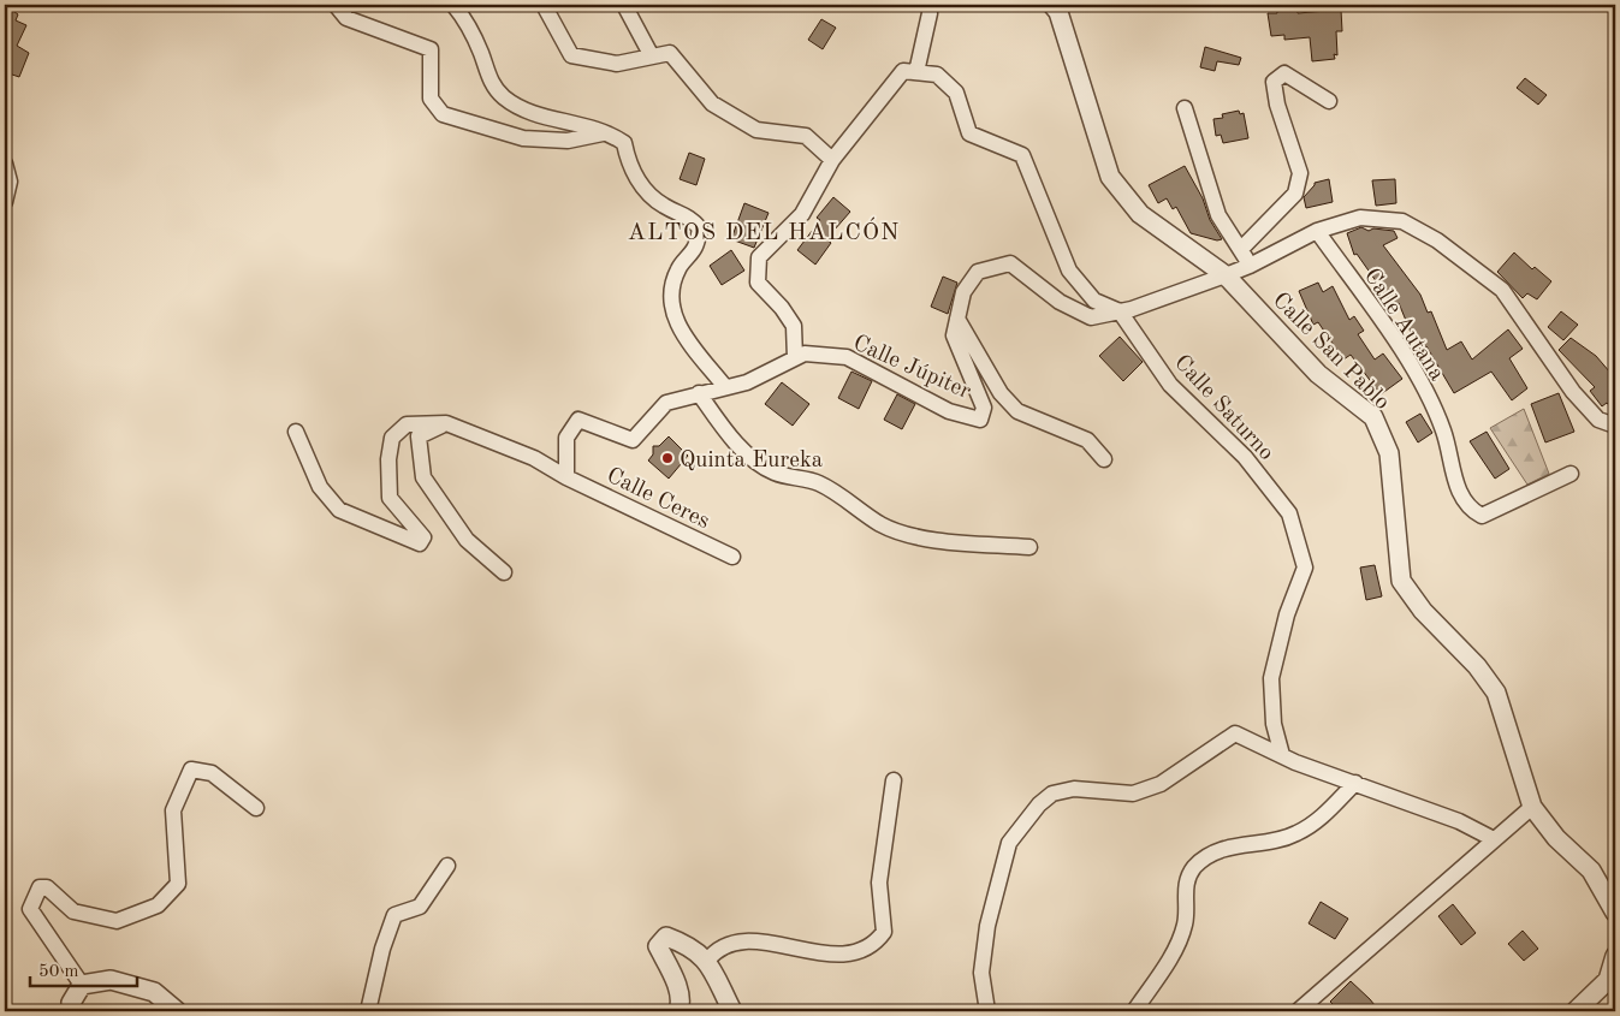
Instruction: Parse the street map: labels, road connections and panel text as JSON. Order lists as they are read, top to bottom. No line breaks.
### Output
{"streets":{"street":["Calle Autana","Calle San Pablo","Calle Júpiter","Calle Saturno","Calle Ceres"]},"crossings":[["Calle Autana","Calle Júpiter"],["Calle San Pablo","Calle Júpiter"],["Calle Júpiter","Calle Saturno"],["Calle Júpiter","Calle Ceres"]],"districts":["ALTOS DEL HALCÓN"],"places":["Quinta Eureka"],"scale_bar":"50 m"}
